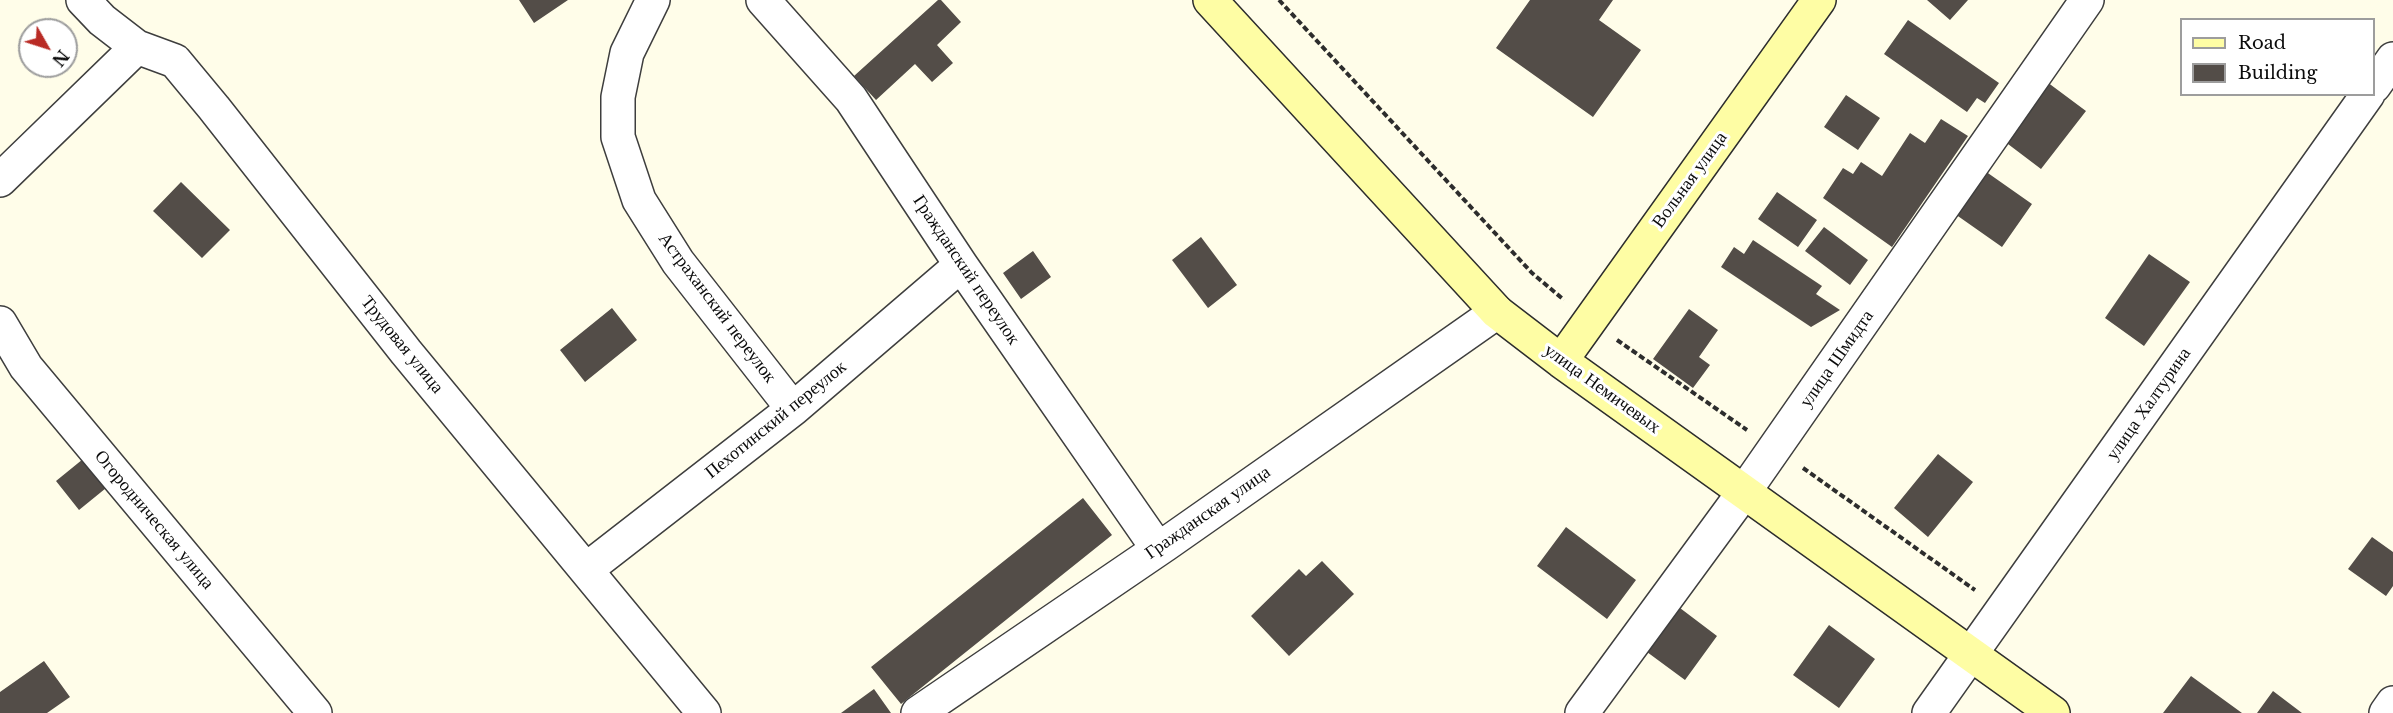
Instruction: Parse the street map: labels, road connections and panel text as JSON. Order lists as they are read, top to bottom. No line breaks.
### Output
{"streets":{"street":["Вольная улица","Гражданский переулок","Астраханский переулок","Трудовая улица","улица Шмидта","улица Немичевых","улица Халтурина","Пехотинский переулок","Гражданская улица","Огородническая улица"]},"crossings":[["Вольная улица","улица Немичевых"],["Гражданский переулок","Пехотинский переулок"],["Гражданский переулок","Гражданская улица"],["Астраханский переулок","Пехотинский переулок"],["Трудовая улица","Пехотинский переулок"],["улица Шмидта","улица Немичевых"],["улица Немичевых","улица Халтурина"],["улица Немичевых","Гражданская улица"]],"legend":["Road","Building"],"north":"bottom right"}
